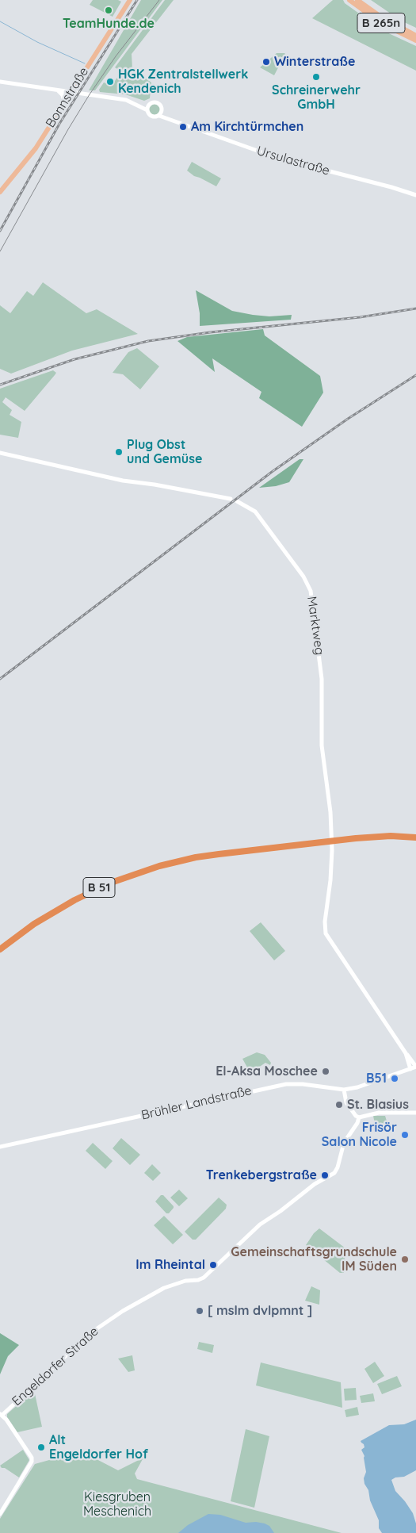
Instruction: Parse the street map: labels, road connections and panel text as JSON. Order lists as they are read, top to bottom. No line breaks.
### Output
{"streets":{"highway":["B 51"],"main road":["B 265n","Bonnstraße"],"street":["Ursulastraße","Marktweg","Brühler Landstraße","Engeldorfer Straße"]},"crossings":[["Bonnstraße","Ursulastraße"]],"parks":["Kiesgruben Meschenich"],"places":["TeamHunde.de","Winterstraße","Schreinerwehr GmbH","HGK Zentralstellwerk Kendenich","Am Kirchtürmchen","Plug Obst und Gemüse","El-Aksa Moschee","B51","St. Blasius","Frisör Salon Nicole","Trenkebergstraße","Gemeinschaftsgrundschule IM Süden","Im Rheintal","[ mslm dvlpmnt ]","Alt Engeldorfer Hof"]}
